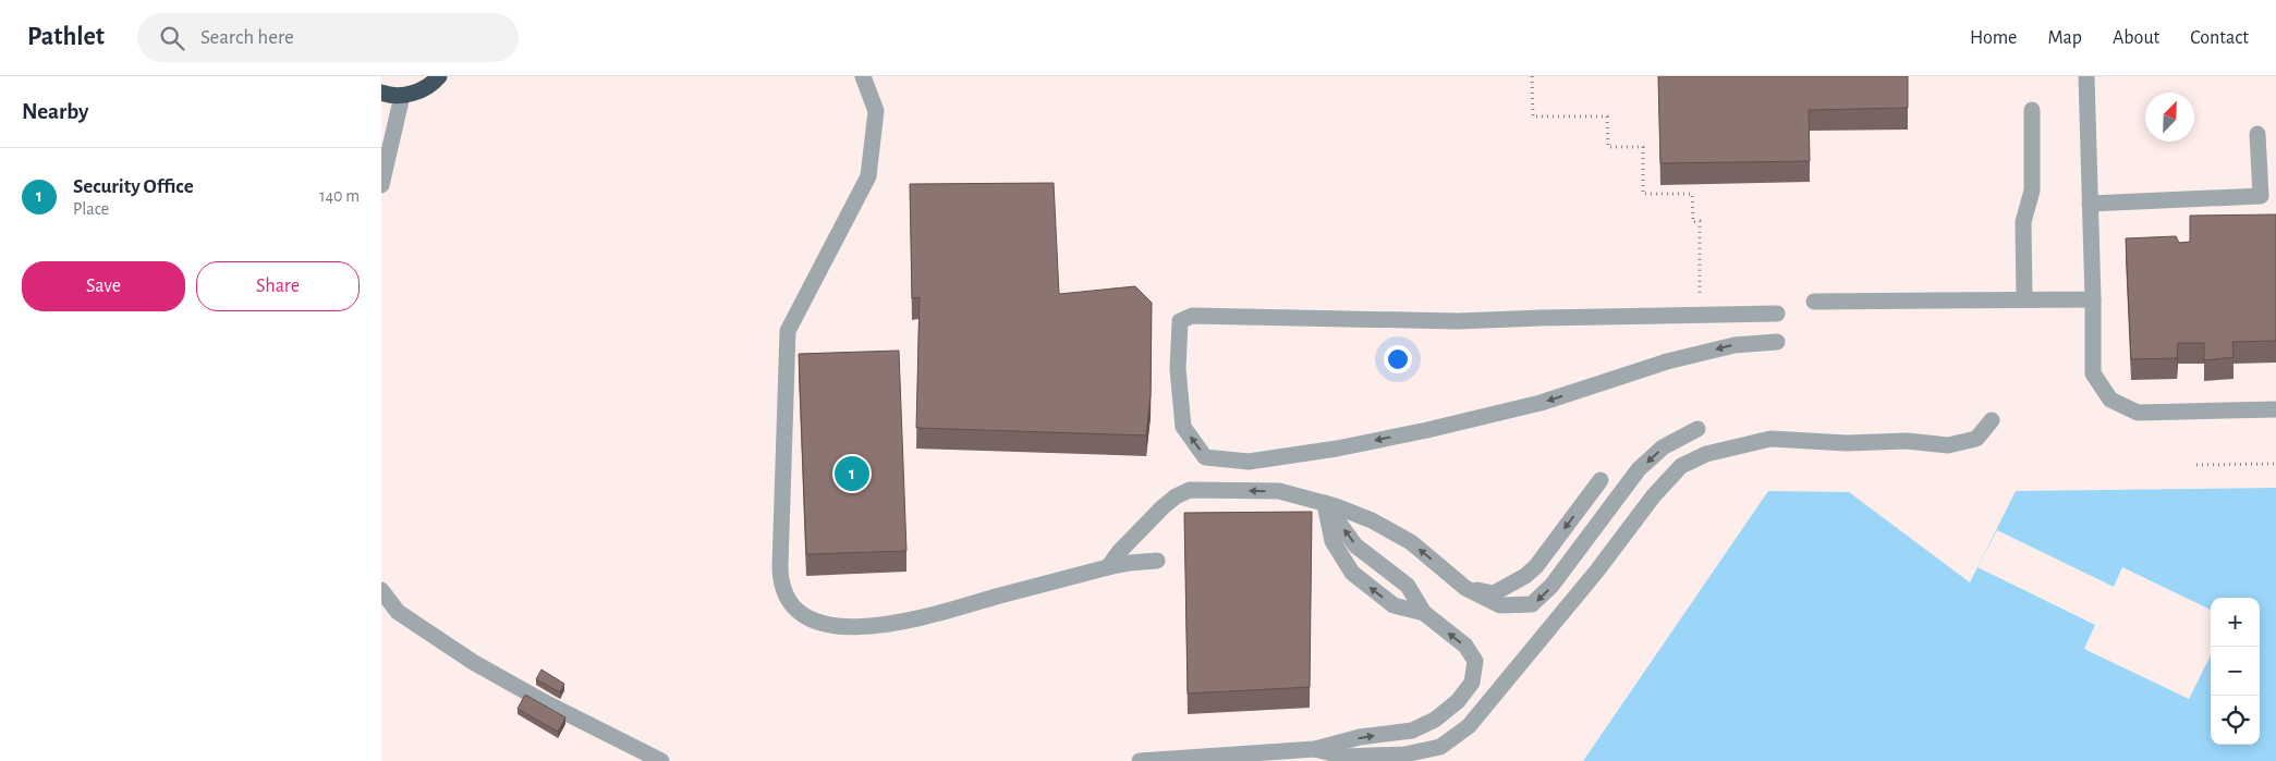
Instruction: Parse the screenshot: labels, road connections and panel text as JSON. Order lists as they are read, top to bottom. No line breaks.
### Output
{"north":"top right","page":{"header":"Pathlet","search":"Search here","nav":["Home","Map","About","Contact"],"heading":"Nearby","list":[{"mark":"1","name":"Security Office","note":"Place","value":"140 m"}],"buttons":["Save","Share"],"pins":"1","map_buttons":["+","−"]}}
